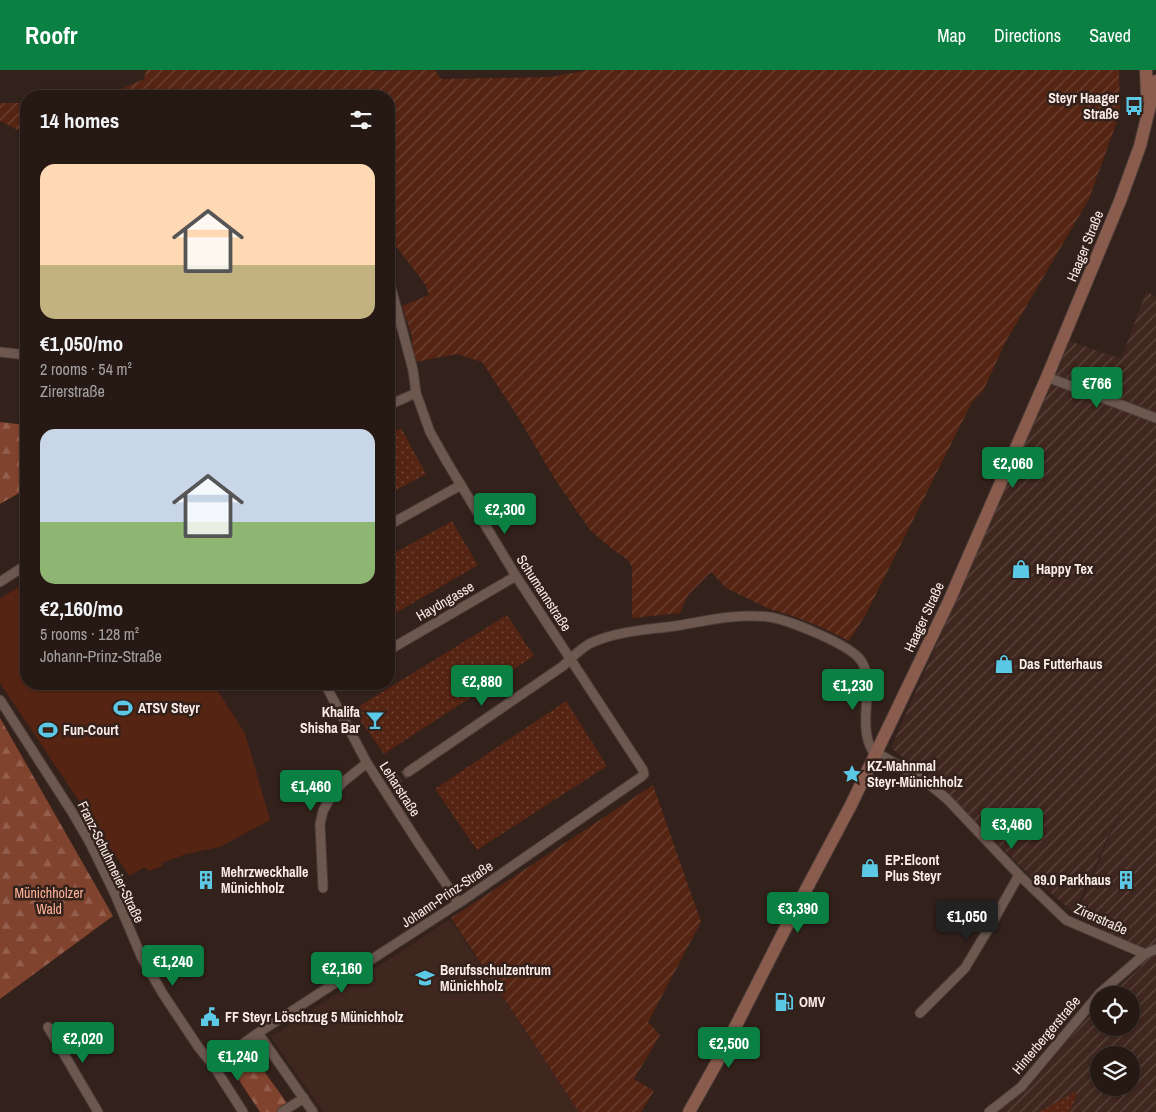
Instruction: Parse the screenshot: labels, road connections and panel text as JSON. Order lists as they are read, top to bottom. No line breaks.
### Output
{"streets":{"main road":["Haager Straße"],"street":["Schumannstraße","Haydngasse","Leharstraße","Franz-Schuhmeier-Straße","Johann-Prinz-Straße","Zirerstraße","Hinterbergerstraße"]},"crossings":[["Haager Straße","Zirerstraße"],["Schumannstraße","Haydngasse"],["Schumannstraße","Johann-Prinz-Straße"],["Leharstraße","Johann-Prinz-Straße"],["Franz-Schuhmeier-Straße","Johann-Prinz-Straße"],["Zirerstraße","Hinterbergerstraße"]],"parks":["Münichholzer Wald"],"places":{"bus stop":["Steyr Haager Straße"],"shop":["Happy Tex","Das Futterhaus","EP:Elcont Plus Steyr"],"sports":["ATSV Steyr","Fun-Court"],"bar":["Khalifa Shisha Bar"],"place":["KZ-Mahnmal Steyr-Münichholz"],"building":["Mehrzweckhalle Münichholz","89.0 Parkhaus"],"school or university":["Berufsschulzentrum Münichholz"],"fuel station":["OMV"],"public building":["FF Steyr Löschzug 5 Münichholz"]},"page":{"header":"Roofr","nav":["Map","Directions","Saved"],"heading":"14 homes","list":[{"name":"€1,050/mo","note":"2 rooms · 54 m² · Zirerstraße"},{"name":"€2,160/mo","note":"5 rooms · 128 m² · Johann-Prinz-Straße"}],"price":["€766","€2,060","€2,300","€2,880","€1,230","€1,460","€3,460","€3,390","€1,050","€1,240","€2,160","€2,020","€2,500","€1,240"]}}
